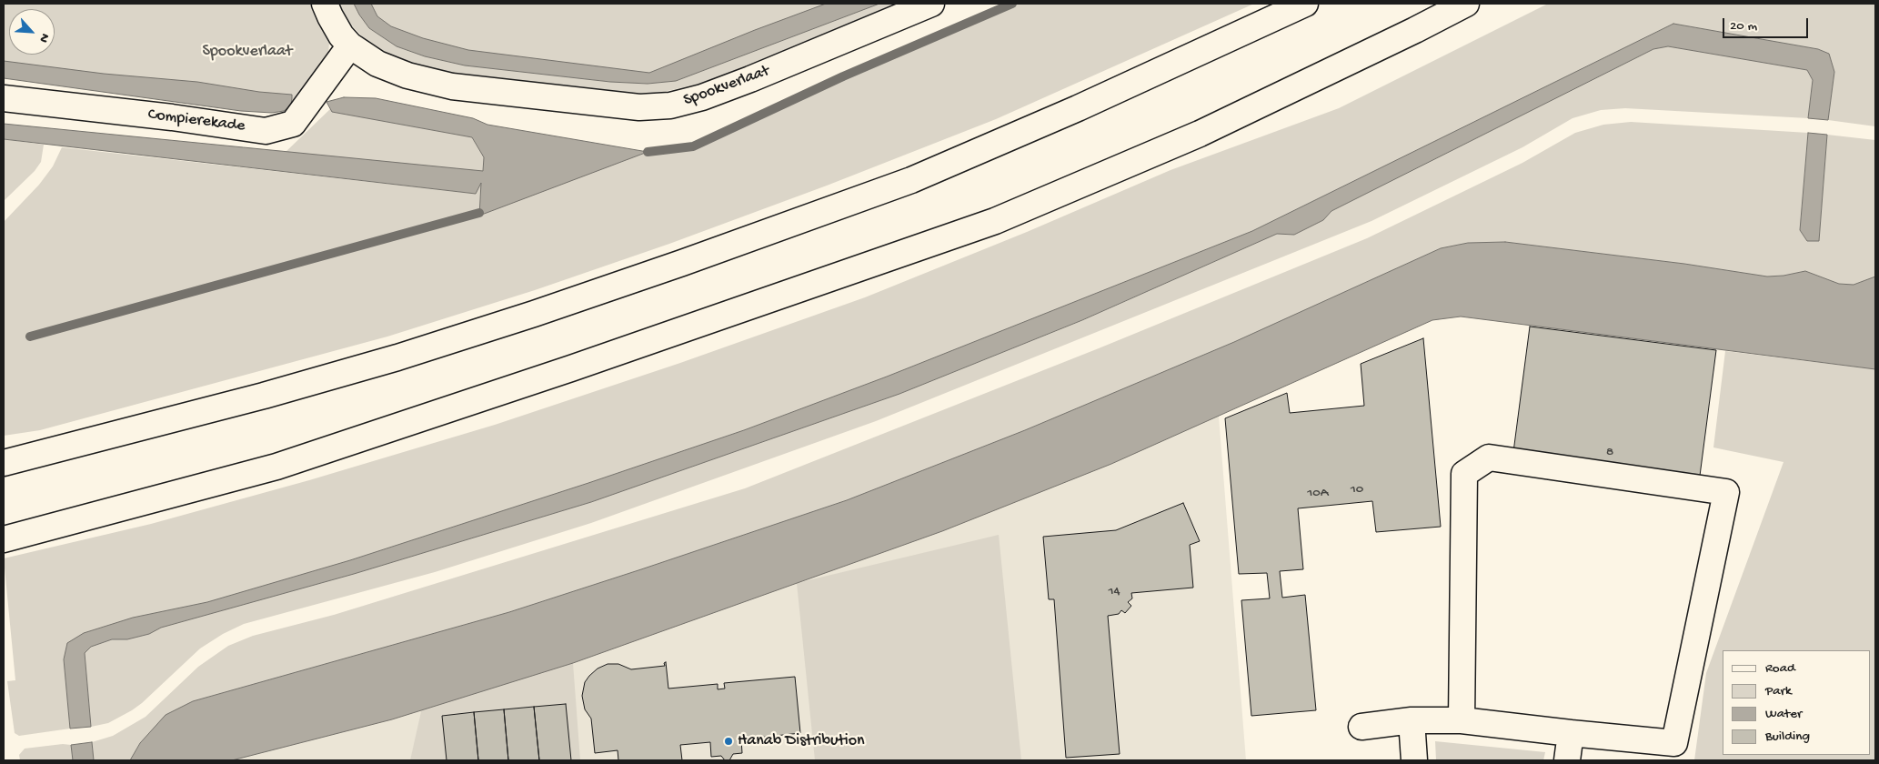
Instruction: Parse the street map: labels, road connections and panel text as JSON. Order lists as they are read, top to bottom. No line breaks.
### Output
{"streets":{"main road":["Spookverlaat","Compierekade"]},"crossings":[["Spookverlaat","Compierekade"]],"parks":["Spookverlaat"],"places":["Hanab Distribution"],"house_numbers":["8","10","10A","14"],"legend":["Road","Park","Water","Building"],"scale_bar":"20 m","north":"bottom right"}
